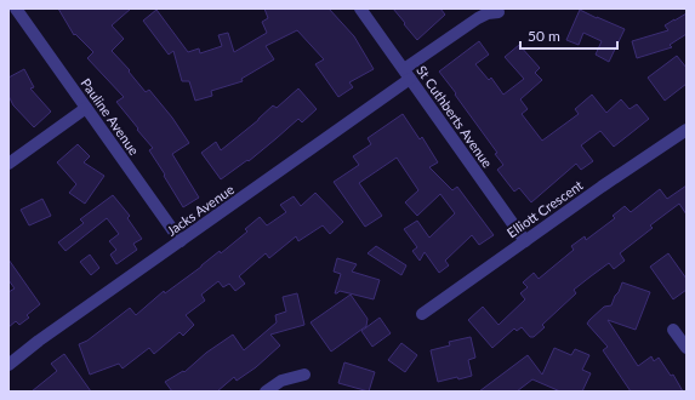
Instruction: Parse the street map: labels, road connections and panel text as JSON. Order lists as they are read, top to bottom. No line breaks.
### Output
{"streets":{"street":["Pauline Avenue","St Cuthberts Avenue","Elliott Crescent","Jacks Avenue"]},"crossings":[["Pauline Avenue","Jacks Avenue"],["St Cuthberts Avenue","Elliott Crescent"],["St Cuthberts Avenue","Jacks Avenue"]],"scale_bar":"50 m"}
